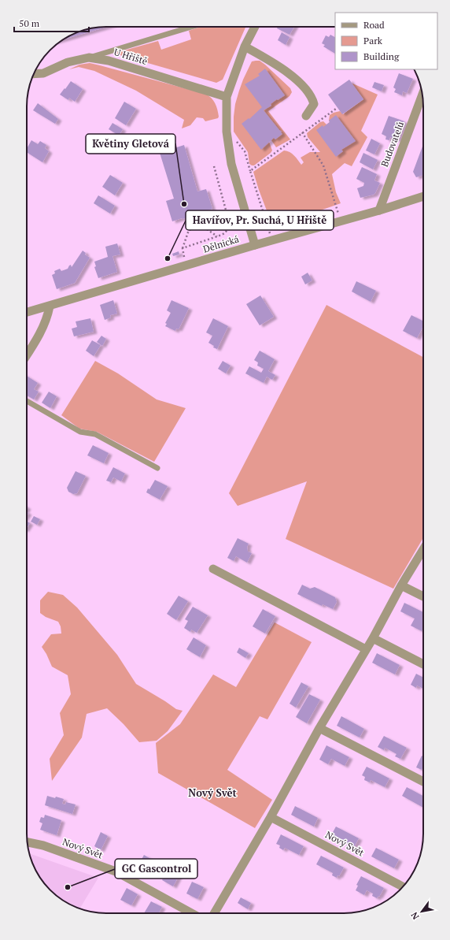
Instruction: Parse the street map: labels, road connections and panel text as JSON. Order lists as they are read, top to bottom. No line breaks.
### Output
{"streets":{"street":["U Hřiště","Budovatelů","Dělnická","Nový Svět"]},"crossings":[["Budovatelů","Dělnická"]],"districts":["Nový Svět"],"places":["Květiny Gletová","Havířov, Pr. Suchá, U Hřiště","GC Gascontrol"],"legend":["Road","Park","Building"],"scale_bar":"50 m","north":"bottom left"}
